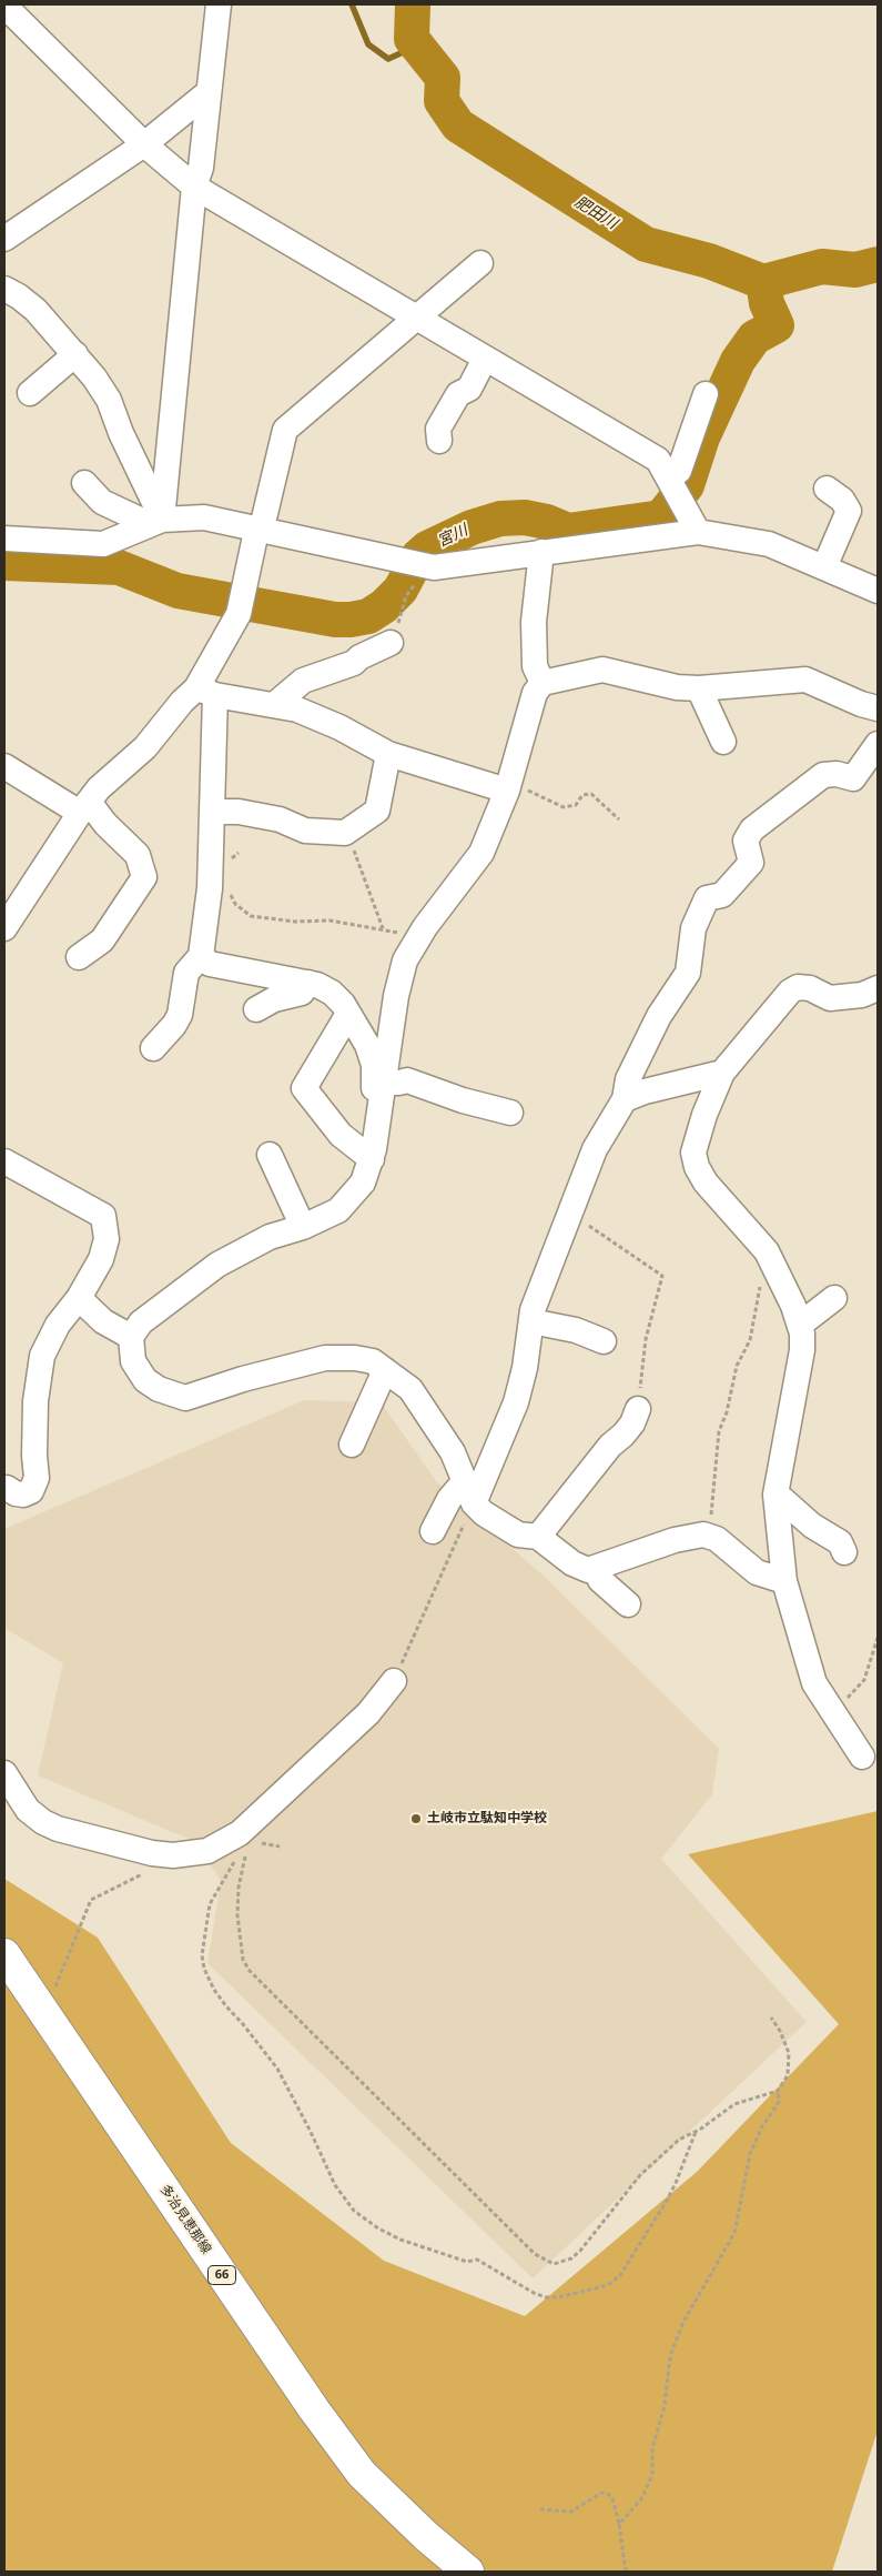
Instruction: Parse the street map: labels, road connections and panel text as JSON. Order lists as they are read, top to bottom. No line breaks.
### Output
{"streets":{"main road":["多治見恵那線","66"]},"water":["肥田川","宮川"],"places":["土岐市立駄知中学校"]}
